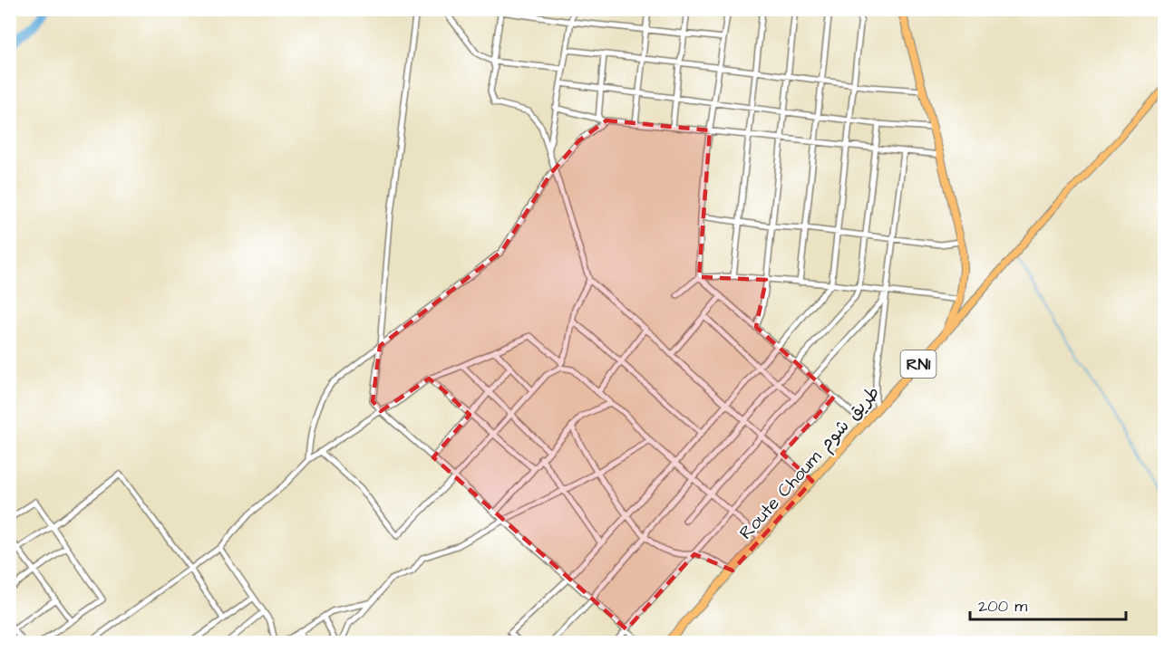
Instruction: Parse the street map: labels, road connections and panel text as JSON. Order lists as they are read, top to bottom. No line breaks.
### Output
{"streets":{"highway":["RN1","Route Choum طريق شوم"]},"scale_bar":"200 m"}
